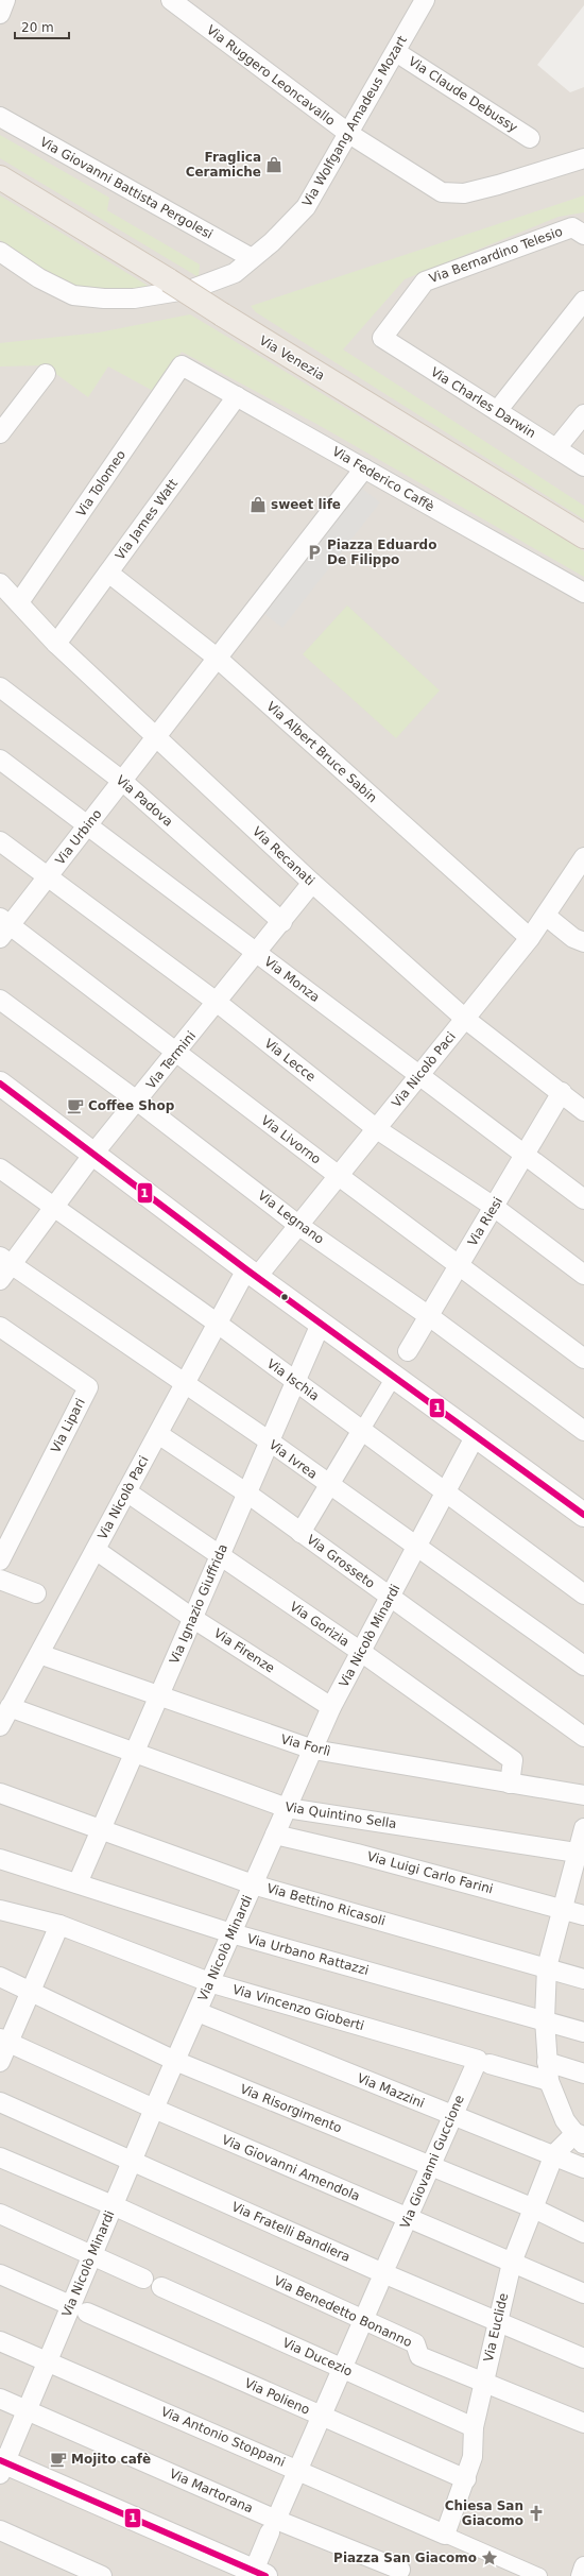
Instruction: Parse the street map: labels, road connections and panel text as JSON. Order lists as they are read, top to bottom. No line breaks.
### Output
{"streets":{"main road":["Via Venezia"],"street":["Via Ruggero Leoncavallo","Via Claude Debussy","Via Wolfgang Amadeus Mozart","Via Giovanni Battista Pergolesi","Via Bernardino Telesio","Via Charles Darwin","Via Federico Caffè","Via Tolomeo","Via James Watt","Via Albert Bruce Sabin","Via Padova","Via Urbino","Via Recanati","Via Monza","Via Termini","Via Lecce","Via Nicolò Paci","Via Livorno","Via Legnano","Via Riesi","Via Ischia","Via Lipari","Via Ivrea","Via Grosseto","Via Ignazio Giuffrida","Via Gorizia","Via Nicolò Minardi","Via Firenze","Via Forlì","Via Quintino Sella","Via Luigi Carlo Farini","Via Bettino Ricasoli","Via Urbano Rattazzi","Via Vincenzo Gioberti","Via Mazzini","Via Risorgimento","Via Giovanni Guccione","Via Giovanni Amendola","Via Fratelli Bandiera","Via Benedetto Bonanno","Via Euclide","Via Ducezio","Via Polieno","Via Antonio Stoppani","Via Martorana"]},"crossings":[["Via Ruggero Leoncavallo","Via Wolfgang Amadeus Mozart"],["Via Claude Debussy","Via Wolfgang Amadeus Mozart"],["Via Wolfgang Amadeus Mozart","Via Giovanni Battista Pergolesi"],["Via Bernardino Telesio","Via Charles Darwin"],["Via Federico Caffè","Via Tolomeo"],["Via Federico Caffè","Via James Watt"],["Via Federico Caffè","Via Urbino"],["Via Tolomeo","Via Recanati"],["Via James Watt","Via Albert Bruce Sabin"],["Via James Watt","Via Recanati"],["Via Albert Bruce Sabin","Via Urbino"],["Via Albert Bruce Sabin","Via Nicolò Paci"],["Via Padova","Via Urbino"],["Via Padova","Via Termini"],["Via Urbino","Via Recanati"],["Via Urbino","Via Monza"],["Via Urbino","Via Lecce"],["Via Urbino","Via Livorno"],["Via Recanati","Via Termini"],["Via Recanati","Via Nicolò Paci"],["Via Recanati","Via Riesi"],["Via Monza","Via Termini"],["Via Monza","Via Nicolò Paci"],["Via Monza","Via Riesi"],["Via Termini","Via Lecce"],["Via Termini","Via Livorno"],["Via Termini","Via Legnano"],["Via Termini","Via Ischia"],["Via Termini","Via Ivrea"],["Via Lecce","Via Nicolò Paci"],["Via Lecce","Via Riesi"],["Via Nicolò Paci","Via Livorno"],["Via Nicolò Paci","Via Legnano"],["Via Nicolò Paci","Via Ischia"],["Via Nicolò Paci","Via Ivrea"],["Via Nicolò Paci","Via Grosseto"],["Via Nicolò Paci","Via Gorizia"],["Via Nicolò Paci","Via Firenze"],["Via Nicolò Paci","Via Forlì"],["Via Nicolò Paci","Via Quintino Sella"],["Via Livorno","Via Riesi"],["Via Legnano","Via Riesi"],["Via Ischia","Via Ignazio Giuffrida"],["Via Ischia","Via Nicolò Minardi"],["Via Ivrea","Via Ignazio Giuffrida"],["Via Ivrea","Via Nicolò Minardi"],["Via Grosseto","Via Ignazio Giuffrida"],["Via Grosseto","Via Nicolò Minardi"],["Via Ignazio Giuffrida","Via Gorizia"],["Via Ignazio Giuffrida","Via Firenze"],["Via Ignazio Giuffrida","Via Forlì"],["Via Ignazio Giuffrida","Via Quintino Sella"],["Via Ignazio Giuffrida","Via Bettino Ricasoli"],["Via Ignazio Giuffrida","Via Urbano Rattazzi"],["Via Gorizia","Via Nicolò Minardi"],["Via Gorizia","Via Forlì"],["Via Nicolò Minardi","Via Firenze"],["Via Nicolò Minardi","Via Forlì"],["Via Nicolò Minardi","Via Quintino Sella"],["Via Nicolò Minardi","Via Luigi Carlo Farini"],["Via Nicolò Minardi","Via Bettino Ricasoli"],["Via Nicolò Minardi","Via Urbano Rattazzi"],["Via Nicolò Minardi","Via Vincenzo Gioberti"],["Via Nicolò Minardi","Via Mazzini"],["Via Nicolò Minardi","Via Risorgimento"],["Via Nicolò Minardi","Via Giovanni Amendola"],["Via Nicolò Minardi","Via Fratelli Bandiera"],["Via Nicolò Minardi","Via Benedetto Bonanno"],["Via Nicolò Minardi","Via Antonio Stoppani"],["Via Nicolò Minardi","Via Martorana"],["Via Vincenzo Gioberti","Via Giovanni Guccione"],["Via Mazzini","Via Giovanni Guccione"],["Via Mazzini","Via Euclide"],["Via Risorgimento","Via Giovanni Guccione"],["Via Risorgimento","Via Euclide"],["Via Giovanni Guccione","Via Giovanni Amendola"],["Via Giovanni Amendola","Via Euclide"],["Via Fratelli Bandiera","Via Euclide"],["Via Benedetto Bonanno","Via Euclide"],["Via Euclide","Via Ducezio"],["Via Euclide","Via Polieno"],["Via Euclide","Via Antonio Stoppani"]],"places":{"shop":["Fraglica Ceramiche","sweet life"],"parking":["Piazza Eduardo De Filippo"],"cafe":["Coffee Shop","Mojito cafè"],"church":["Chiesa San Giacomo"],"place":["Piazza San Giacomo"]},"lines":["transit line 1"],"scale_bar":"20 m"}
